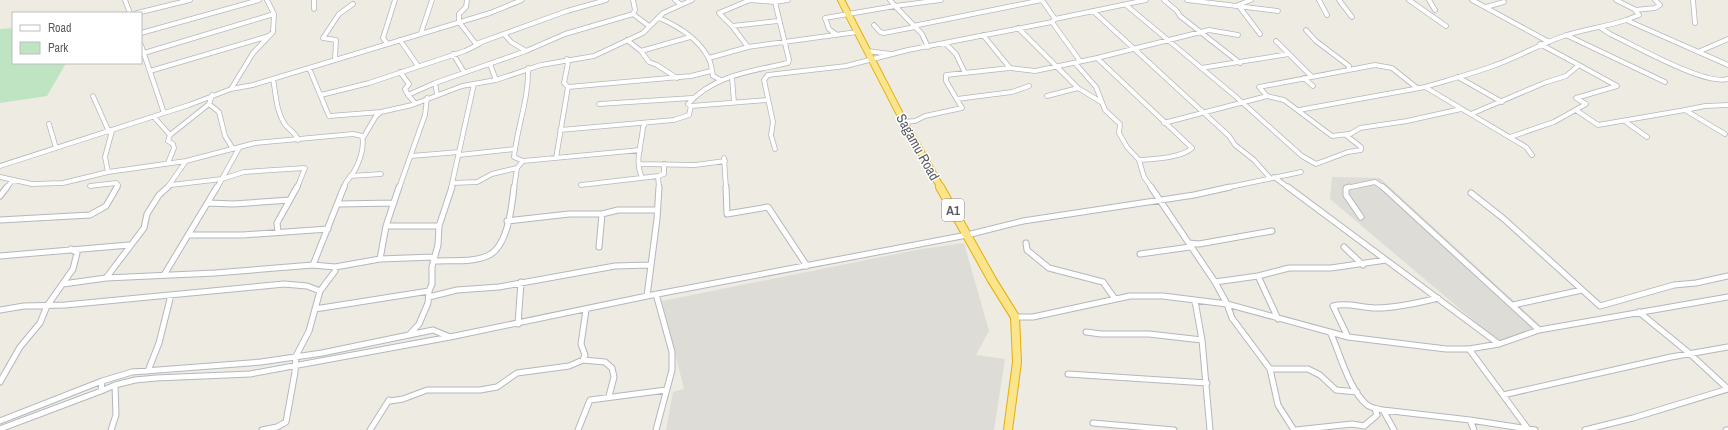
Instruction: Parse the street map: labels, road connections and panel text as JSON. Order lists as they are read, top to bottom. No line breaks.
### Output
{"streets":{"highway":["Sagamu Road","A1"]},"legend":["Road","Park"]}
